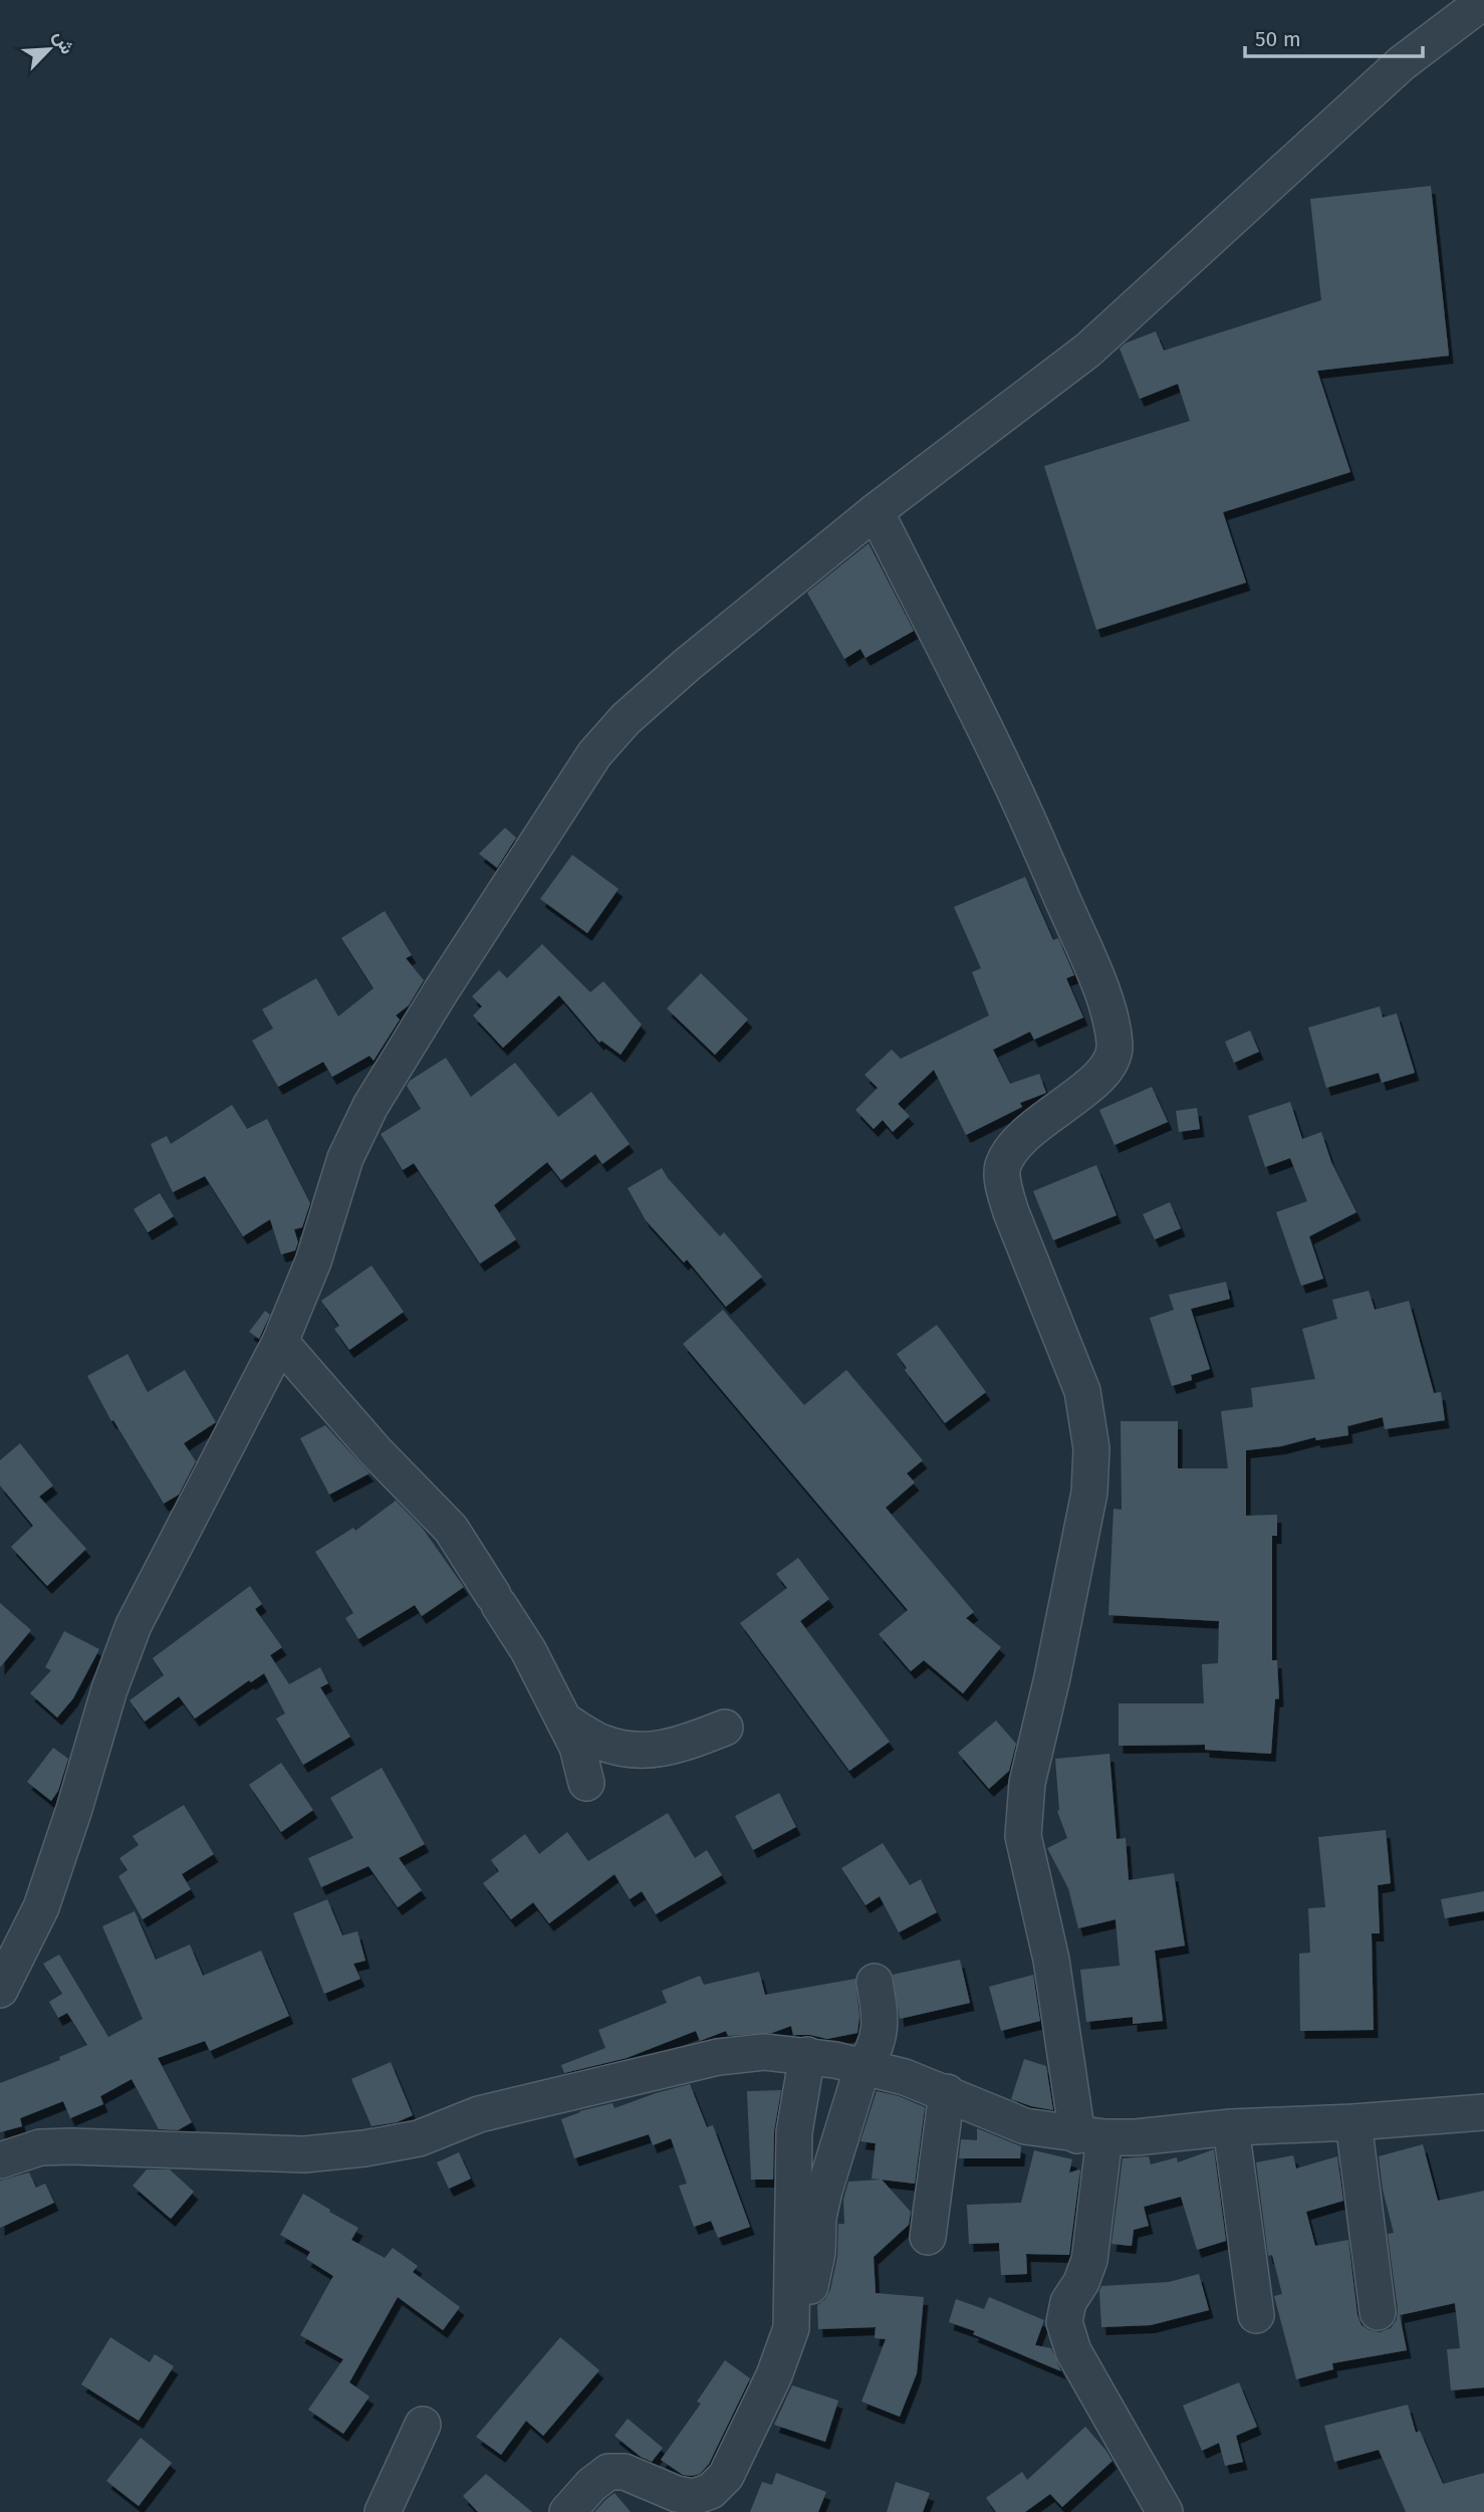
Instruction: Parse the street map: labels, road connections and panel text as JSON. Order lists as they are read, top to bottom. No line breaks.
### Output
{"scale_bar":"50 m","north":"top right"}
